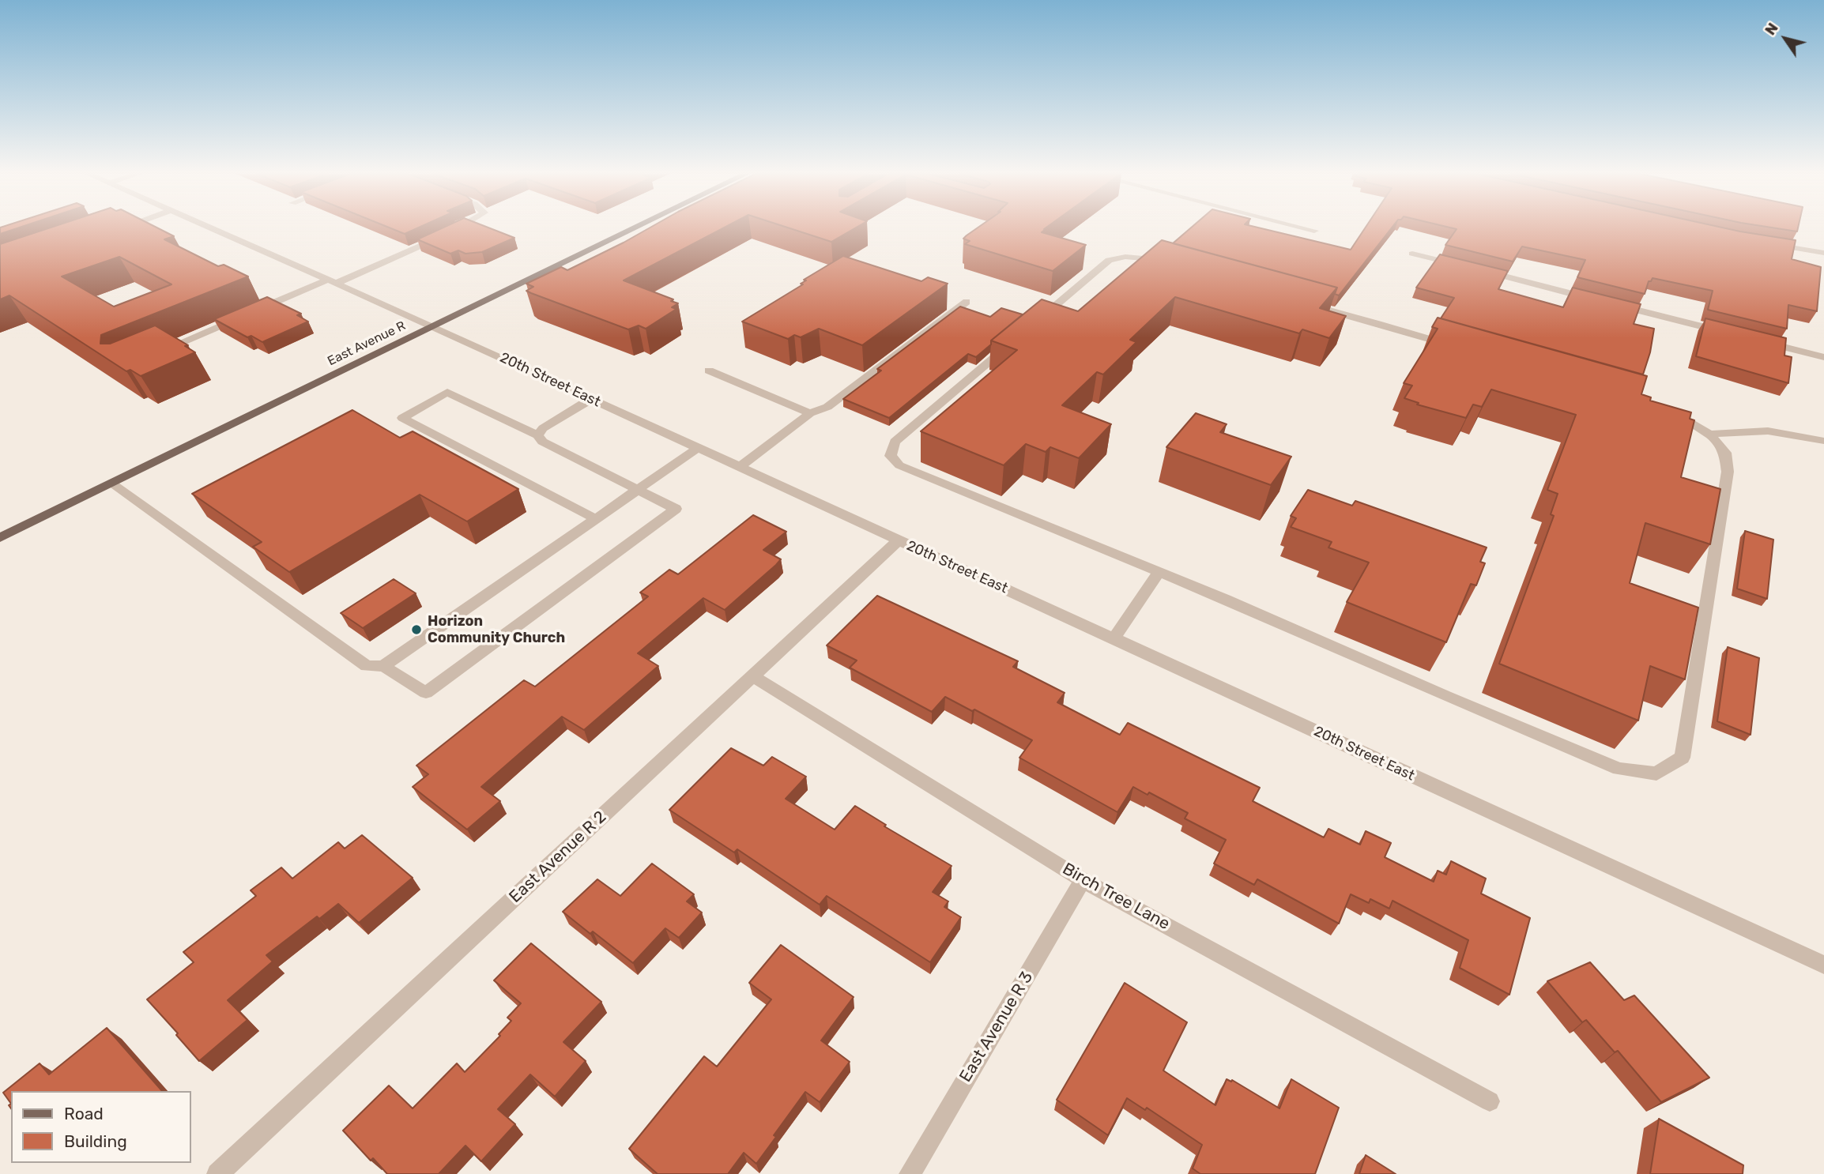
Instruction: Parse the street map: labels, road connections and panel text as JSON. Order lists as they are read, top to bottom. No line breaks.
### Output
{"streets":{"main road":["East Avenue R"],"street":["20th Street East","East Avenue R 2","Birch Tree Lane","East Avenue R 3"]},"crossings":[["East Avenue R","20th Street East"],["20th Street East","East Avenue R 2"],["East Avenue R 2","Birch Tree Lane"],["Birch Tree Lane","East Avenue R 3"]],"places":["Horizon Community Church"],"legend":["Road","Building"],"north":"top left"}
